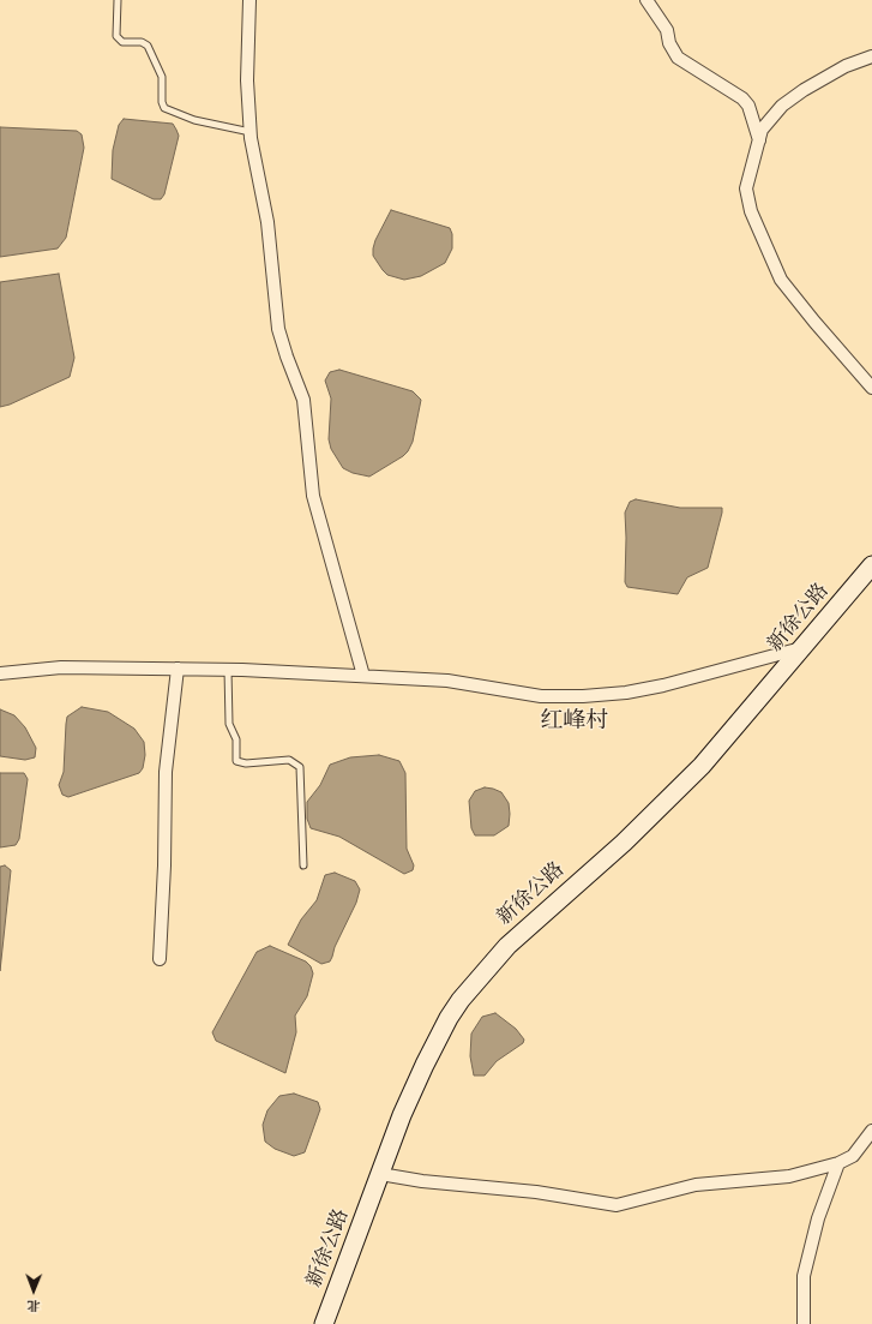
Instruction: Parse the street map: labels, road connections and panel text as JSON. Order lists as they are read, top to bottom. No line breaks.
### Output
{"streets":{"main road":["新徐公路"]},"districts":["红峰村"],"north":"bottom"}
